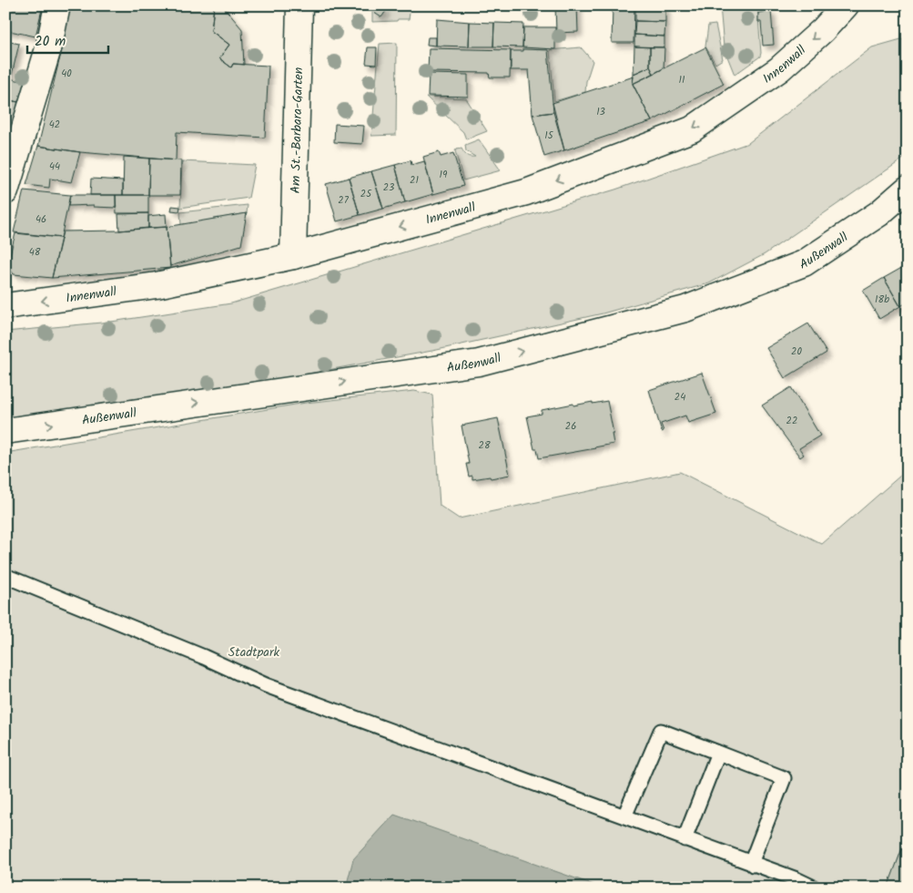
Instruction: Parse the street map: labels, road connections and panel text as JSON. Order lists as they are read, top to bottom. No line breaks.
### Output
{"streets":{"street":["Innenwall","Am St.-Barbara-Garten","Außenwall"]},"crossings":[["Innenwall","Am St.-Barbara-Garten"]],"one_way":["Innenwall","Außenwall"],"parks":["Stadtpark"],"house_numbers":["40","11","13","42","15","44","19","21","23","25","27","46","48","18b","20","24","22","26","28"],"scale_bar":"20 m"}
